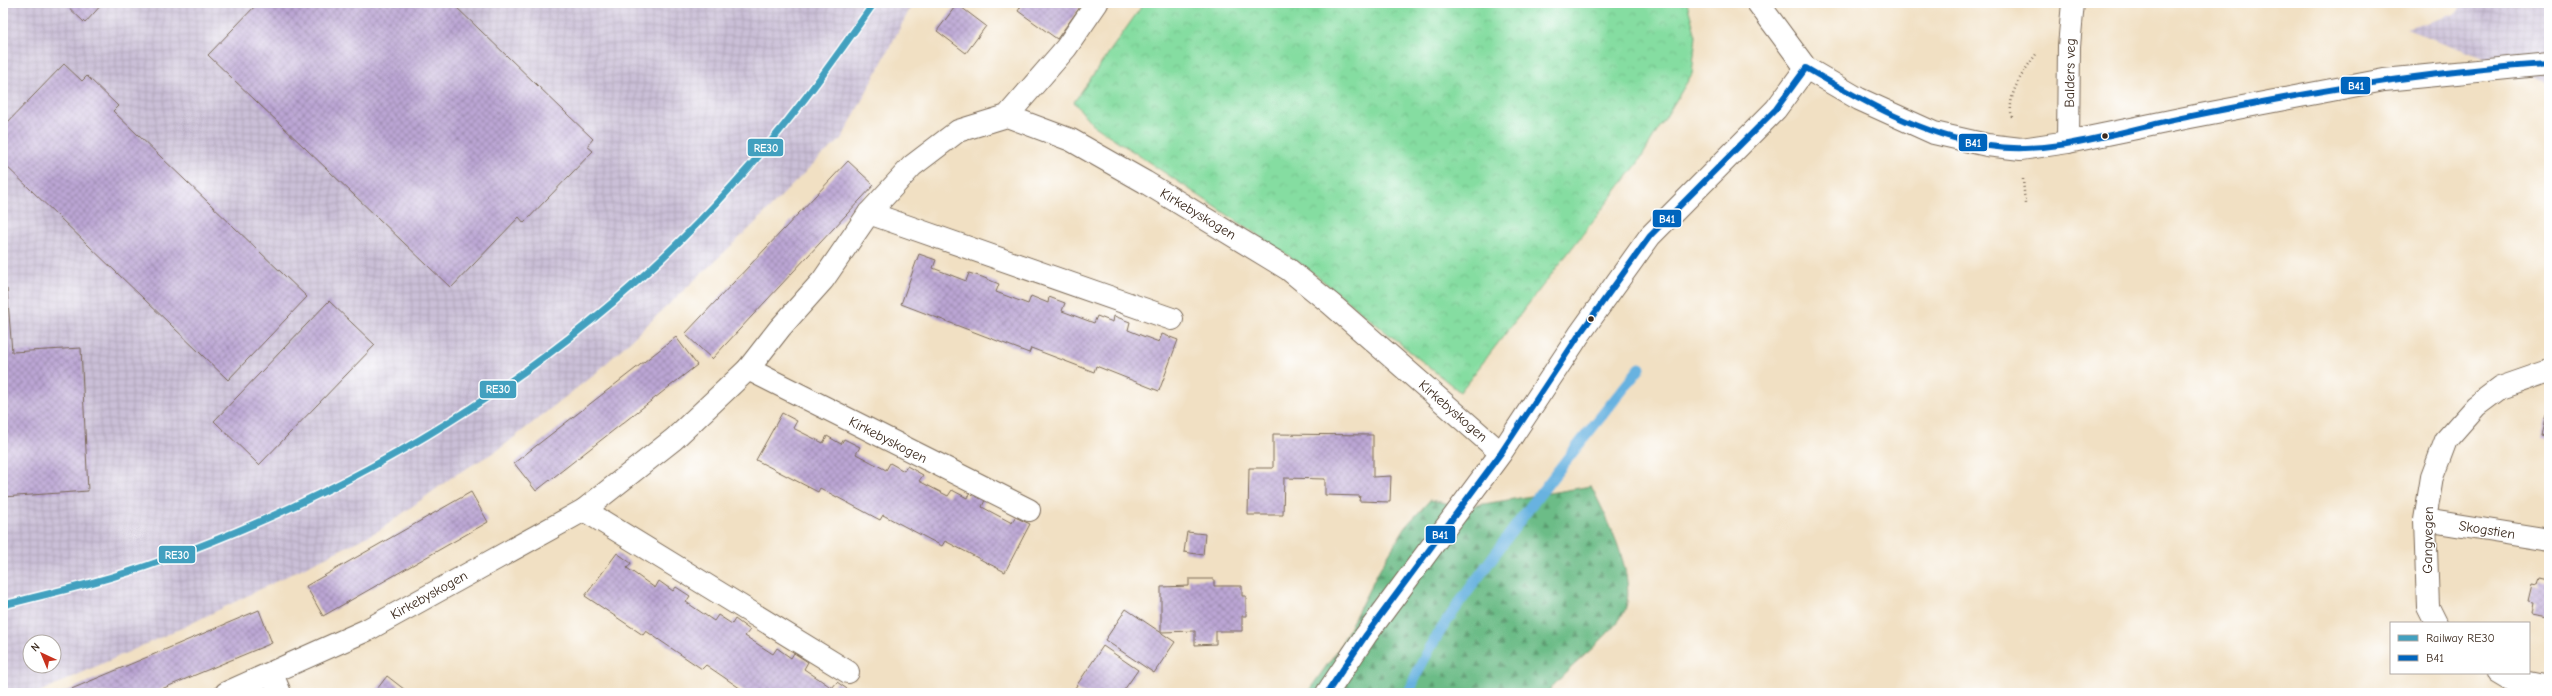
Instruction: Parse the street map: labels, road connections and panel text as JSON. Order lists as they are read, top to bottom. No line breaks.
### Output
{"streets":{"street":["Balders veg","Kirkebyskogen","Skogstien","Gangvegen"]},"crossings":[["Skogstien","Gangvegen"]],"lines":["rail line RE30","transit line B41"],"legend":["Railway RE30","B41"],"north":"top left"}
